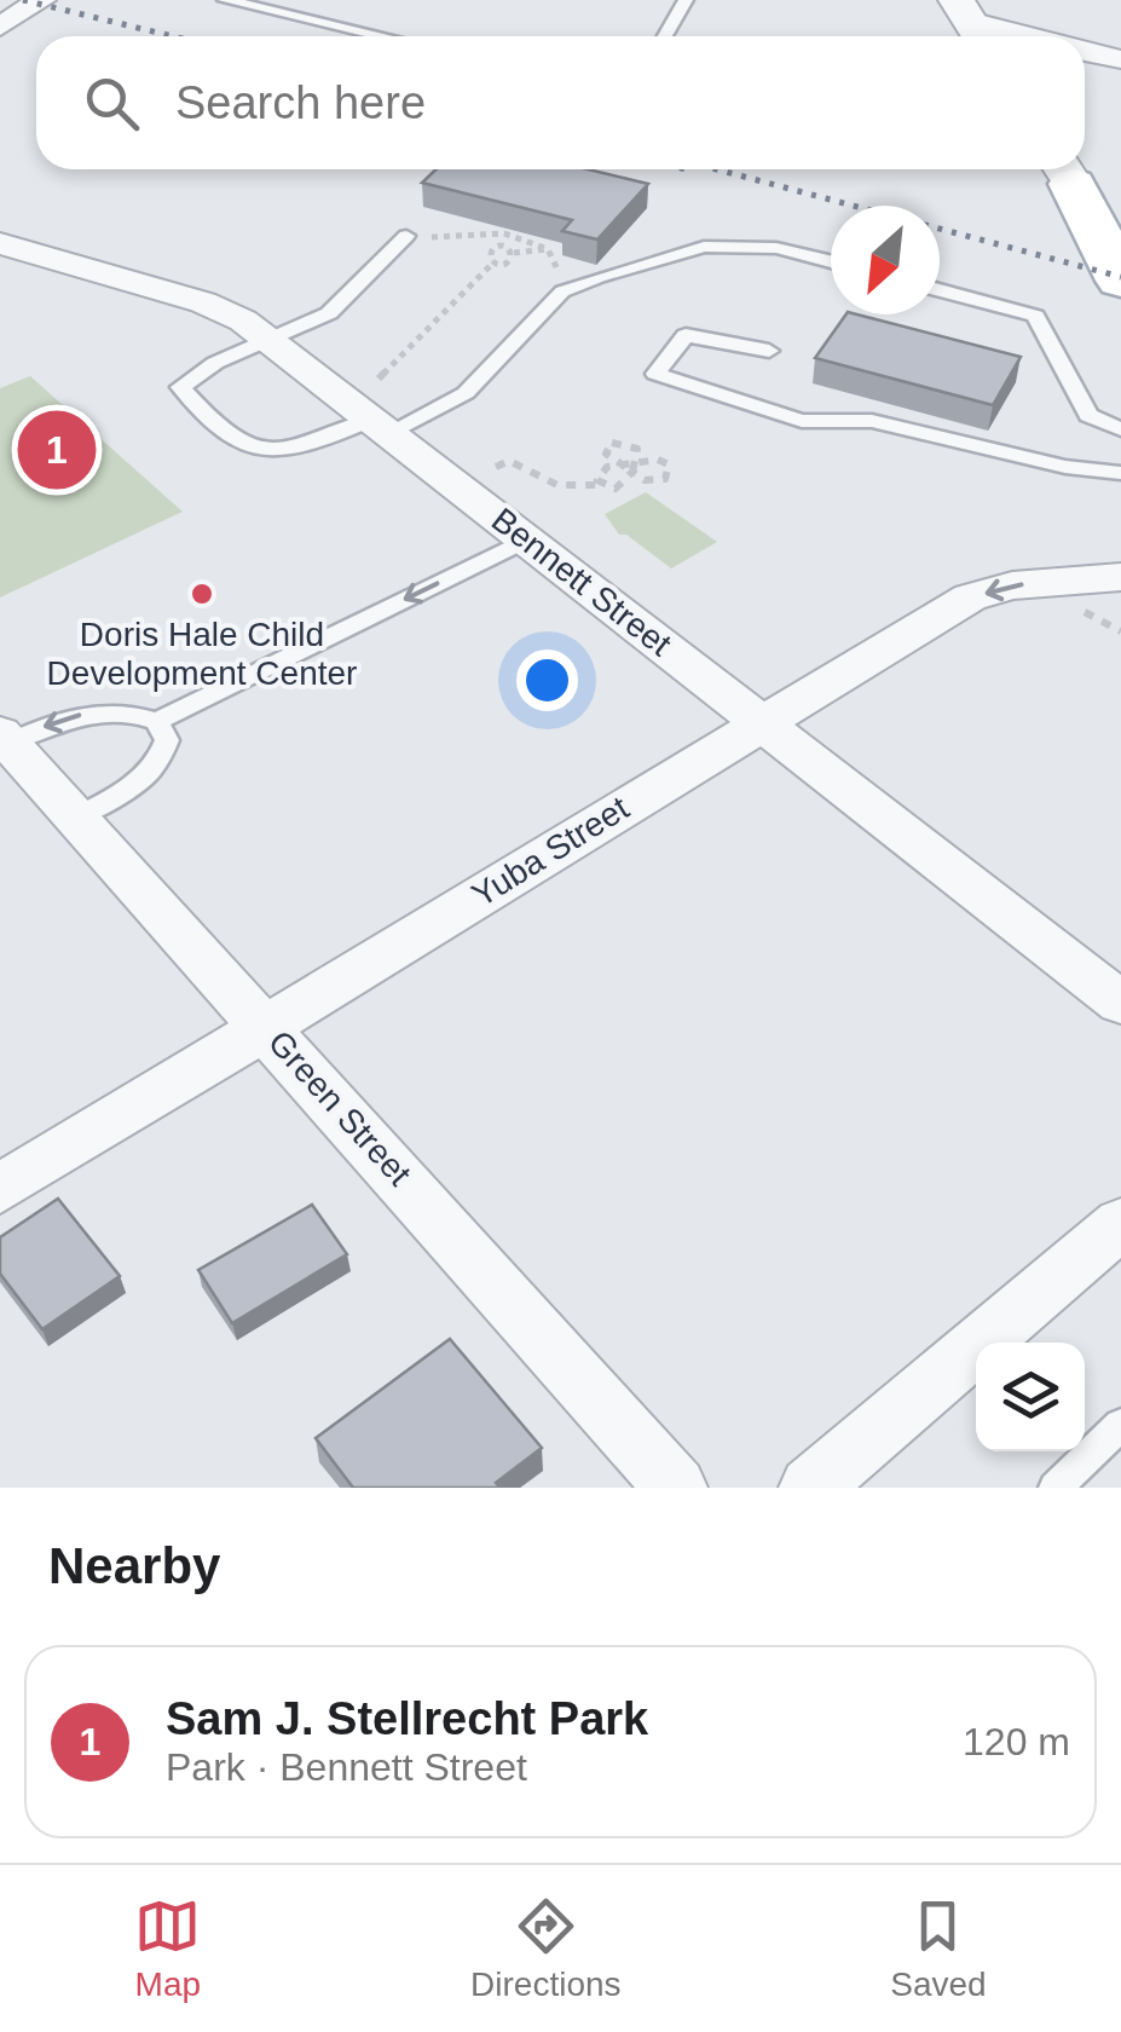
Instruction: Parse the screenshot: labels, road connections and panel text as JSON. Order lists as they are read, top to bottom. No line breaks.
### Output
{"streets":{"street":["Bennett Street","Yuba Street","Green Street"]},"crossings":[["Bennett Street","Yuba Street"],["Yuba Street","Green Street"]],"places":["Doris Hale Child Development Center"],"north":"bottom left","page":{"search":"Search here","pins":"1","heading":"Nearby","list":[{"mark":"1","name":"Sam J. Stellrecht Park","note":"Park · Bennett Street","value":"120 m"}],"nav":["Map","Directions","Saved"]}}
